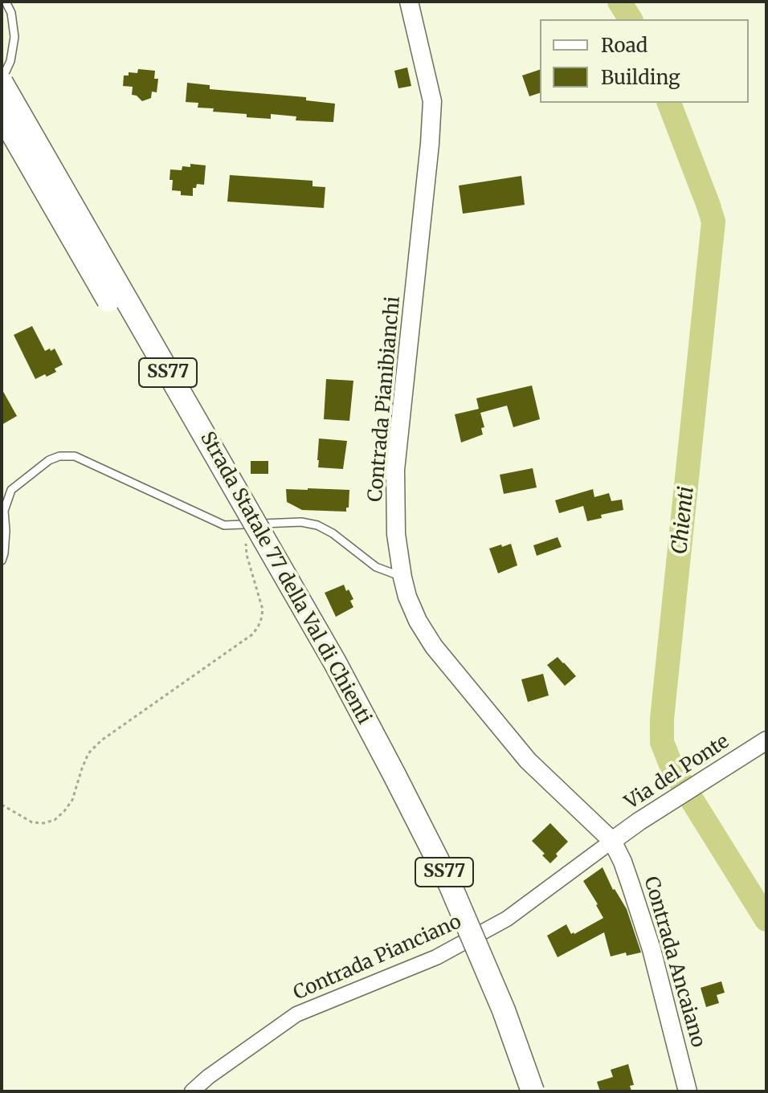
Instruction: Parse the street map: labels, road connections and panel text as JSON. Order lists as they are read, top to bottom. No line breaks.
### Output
{"streets":{"highway":["SS77","Strada Statale 77 della Val di Chienti"],"street":["Contrada Pianibianchi","Via del Ponte","Contrada Pianciano","Contrada Ancaiano"]},"crossings":[["Contrada Pianibianchi","Via del Ponte"],["Contrada Pianibianchi","Contrada Pianciano"],["Contrada Pianibianchi","Contrada Ancaiano"],["Via del Ponte","Contrada Pianciano"],["Via del Ponte","Contrada Ancaiano"],["Contrada Pianciano","Contrada Ancaiano"]],"water":["Chienti"],"legend":["Road","Building"]}
